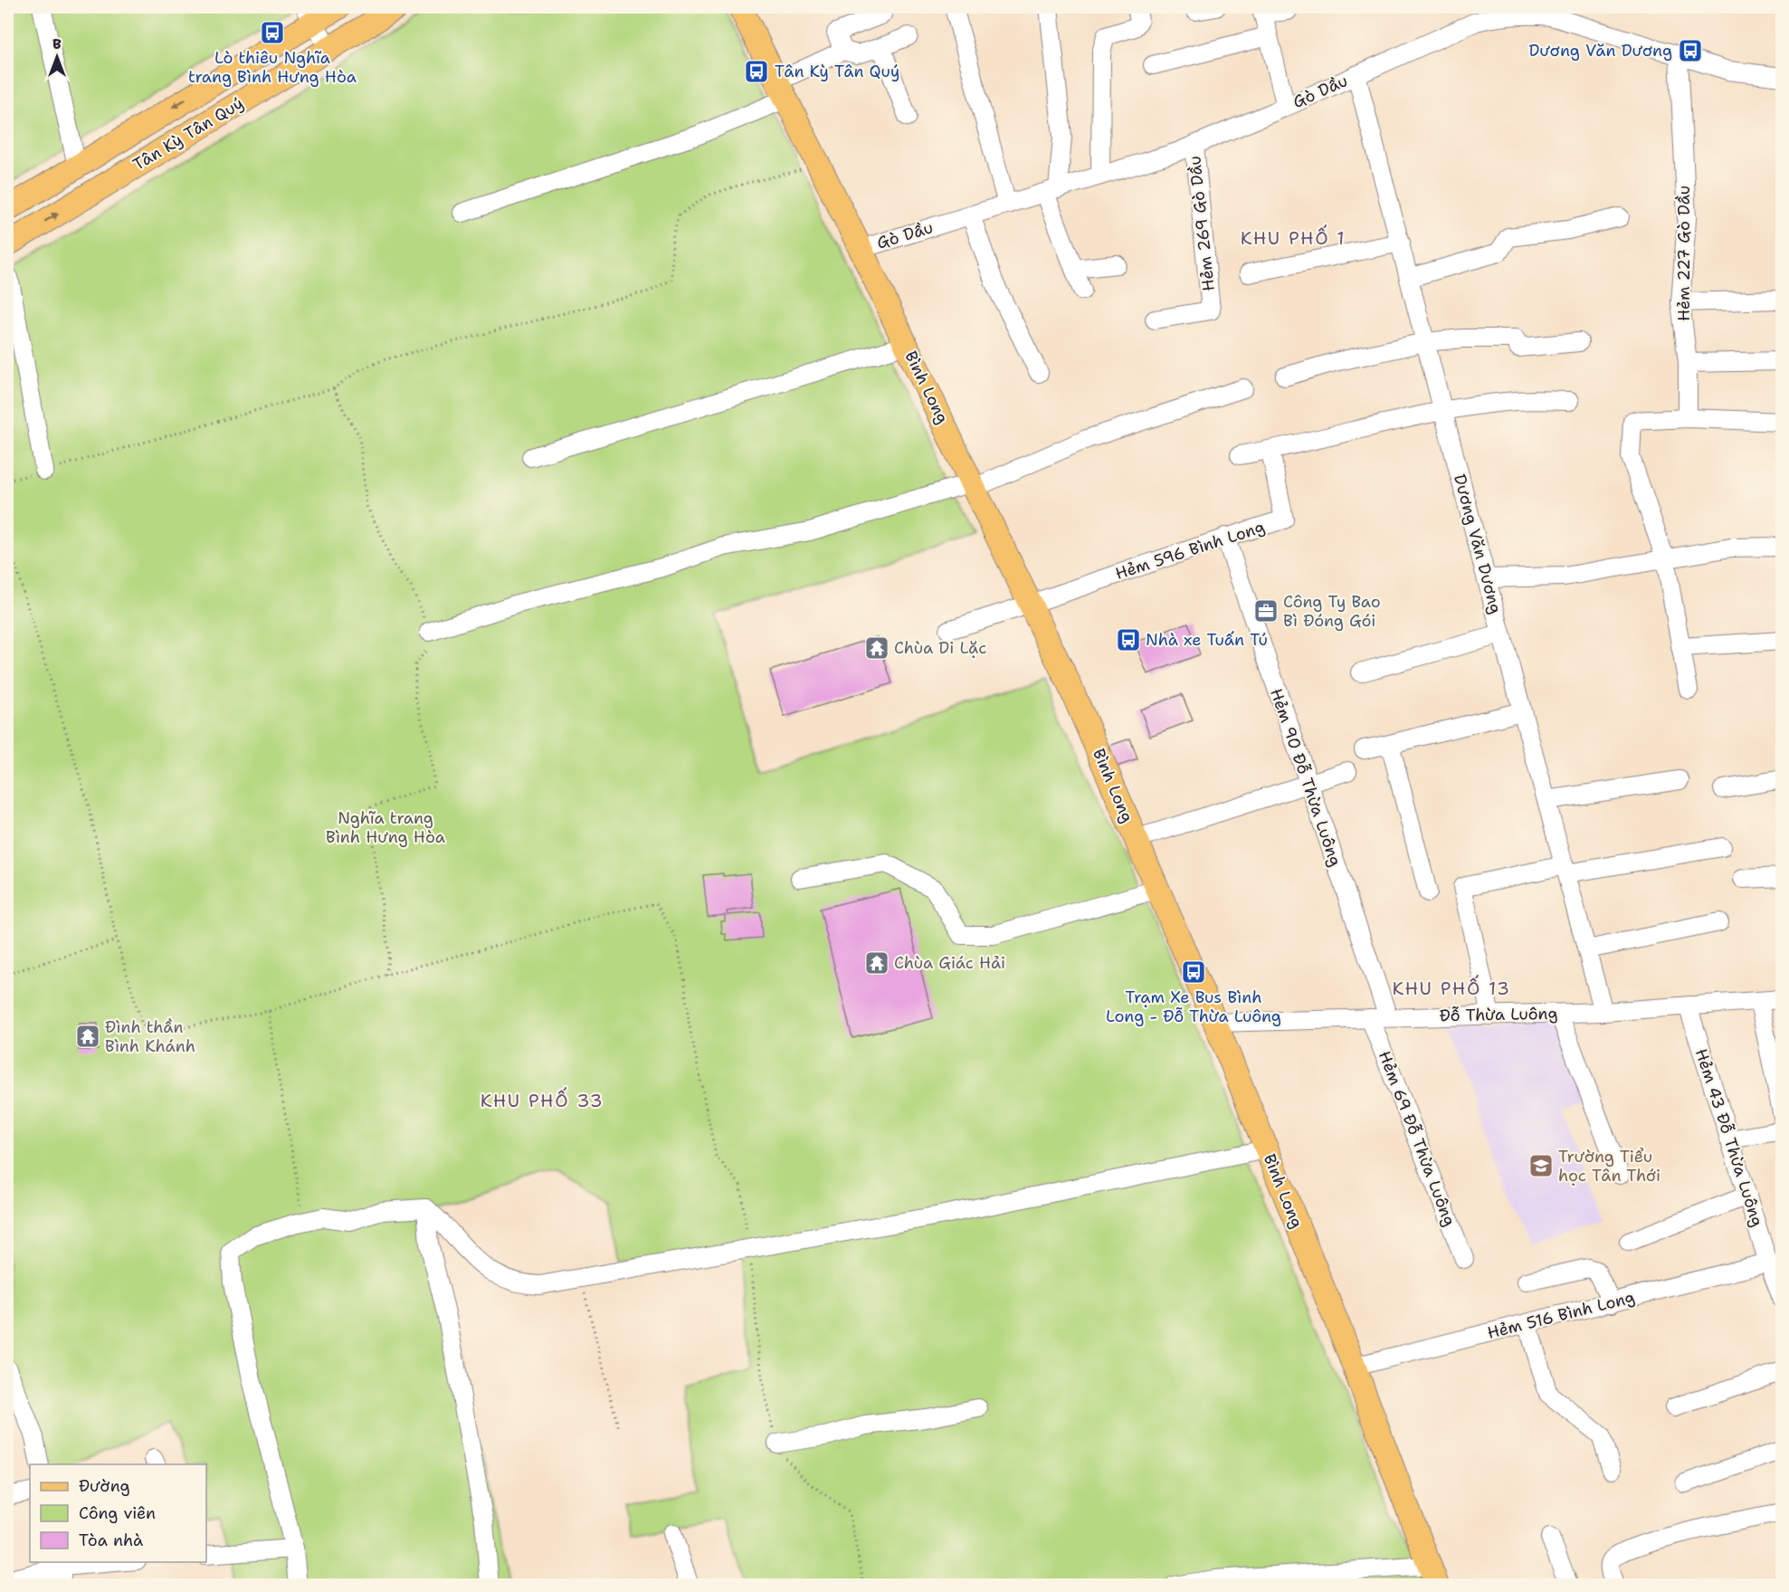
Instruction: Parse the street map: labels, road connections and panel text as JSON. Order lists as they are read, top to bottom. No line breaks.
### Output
{"streets":{"main road":["Tân Kỳ Tân Quý","Bình Long"],"street":["Gò Dầu","Hẻm 269 Gò Dầu","Hẻm 227 Gò Dầu","Dương Văn Dương","Hẻm 596 Bình Long","Hẻm 90 Đỗ Thừa Luông","Đỗ Thừa Luông","Hẻm 43 Đỗ Thừa Luông","Hẻm 69 Đỗ Thừa Luông","Hẻm 516 Bình Long"]},"crossings":[["Gò Dầu","Hẻm 269 Gò Dầu"],["Gò Dầu","Hẻm 227 Gò Dầu"],["Gò Dầu","Bình Long"],["Gò Dầu","Dương Văn Dương"],["Bình Long","Hẻm 596 Bình Long"],["Bình Long","Đỗ Thừa Luông"],["Bình Long","Hẻm 516 Bình Long"],["Dương Văn Dương","Đỗ Thừa Luông"],["Hẻm 596 Bình Long","Hẻm 90 Đỗ Thừa Luông"],["Hẻm 90 Đỗ Thừa Luông","Đỗ Thừa Luông"],["Hẻm 90 Đỗ Thừa Luông","Hẻm 69 Đỗ Thừa Luông"],["Đỗ Thừa Luông","Hẻm 43 Đỗ Thừa Luông"],["Đỗ Thừa Luông","Hẻm 69 Đỗ Thừa Luông"],["Hẻm 43 Đỗ Thừa Luông","Hẻm 516 Bình Long"]],"districts":["KHU PHỐ 1","KHU PHỐ 13","KHU PHỐ 33"],"parks":["Nghĩa trang Bình Hưng Hòa"],"places":{"bus stop":["Lò thiêu Nghĩa trang Bình Hưng Hòa","Dương Văn Dương","Tân Kỳ Tân Quý","Nhà xe Tuấn Tú","Trạm Xe Bus Bình Long - Đỗ Thừa Luông"],"office":["Công Ty Bao Bì Đóng Gói"],"temple":["Chùa Di Lặc","Chùa Giác Hải","Đình thần Bình Khánh"],"school or university":["Trường Tiểu học Tân Thới"]},"legend":["Đường","Công viên","Tòa nhà"],"north":"top"}
